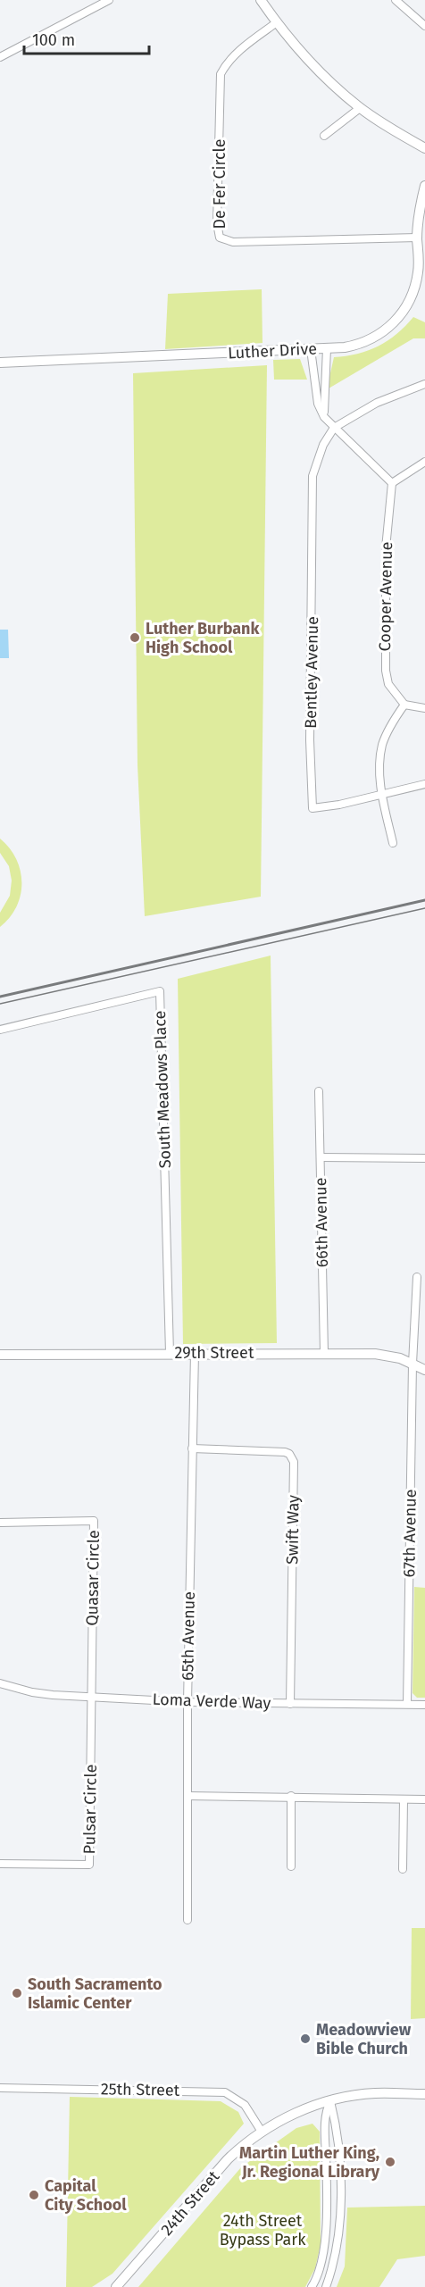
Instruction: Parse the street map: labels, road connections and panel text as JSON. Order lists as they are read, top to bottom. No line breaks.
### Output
{"streets":{"street":["De Fer Circle","Luther Drive","Cooper Avenue","Bentley Avenue","South Meadows Place","66th Avenue","29th Street","Swift Way","67th Avenue","Quasar Circle","65th Avenue","Loma Verde Way","Pulsar Circle","25th Street","24th Street"]},"crossings":[["De Fer Circle","Luther Drive"],["South Meadows Place","29th Street"],["66th Avenue","29th Street"],["29th Street","67th Avenue"],["29th Street","65th Avenue"],["Swift Way","65th Avenue"],["Swift Way","Loma Verde Way"],["67th Avenue","Loma Verde Way"],["Quasar Circle","Loma Verde Way"],["Quasar Circle","Pulsar Circle"],["65th Avenue","Loma Verde Way"],["Loma Verde Way","Pulsar Circle"],["25th Street","24th Street"]],"parks":["24th Street Bypass Park"],"places":["Luther Burbank High School","South Sacramento Islamic Center","Meadowview Bible Church","Martin Luther King, Jr. Regional Library","Capital City School"],"scale_bar":"100 m"}
